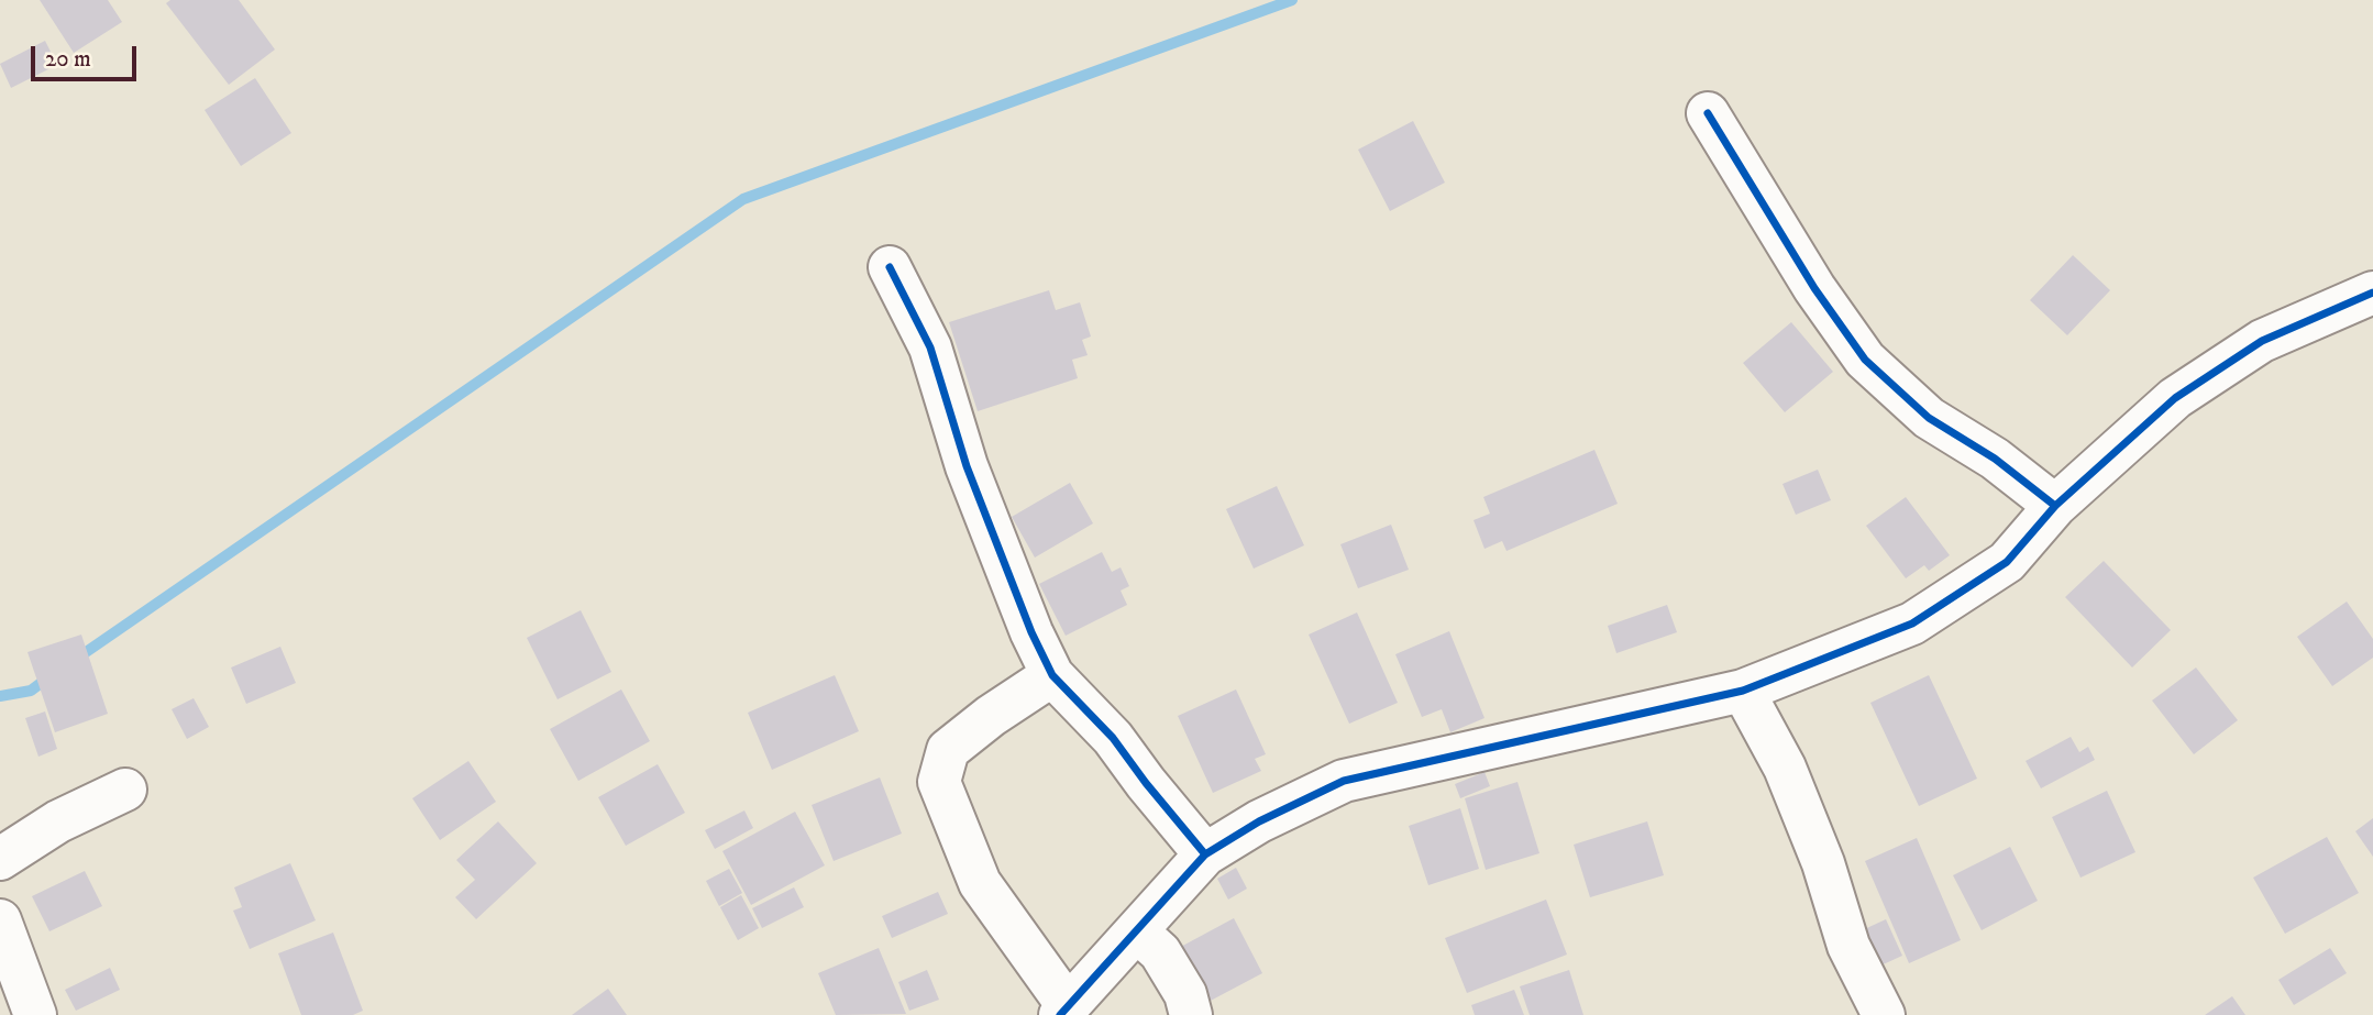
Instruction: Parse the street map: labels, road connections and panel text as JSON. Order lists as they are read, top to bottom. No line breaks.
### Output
{"scale_bar":"20 m"}
